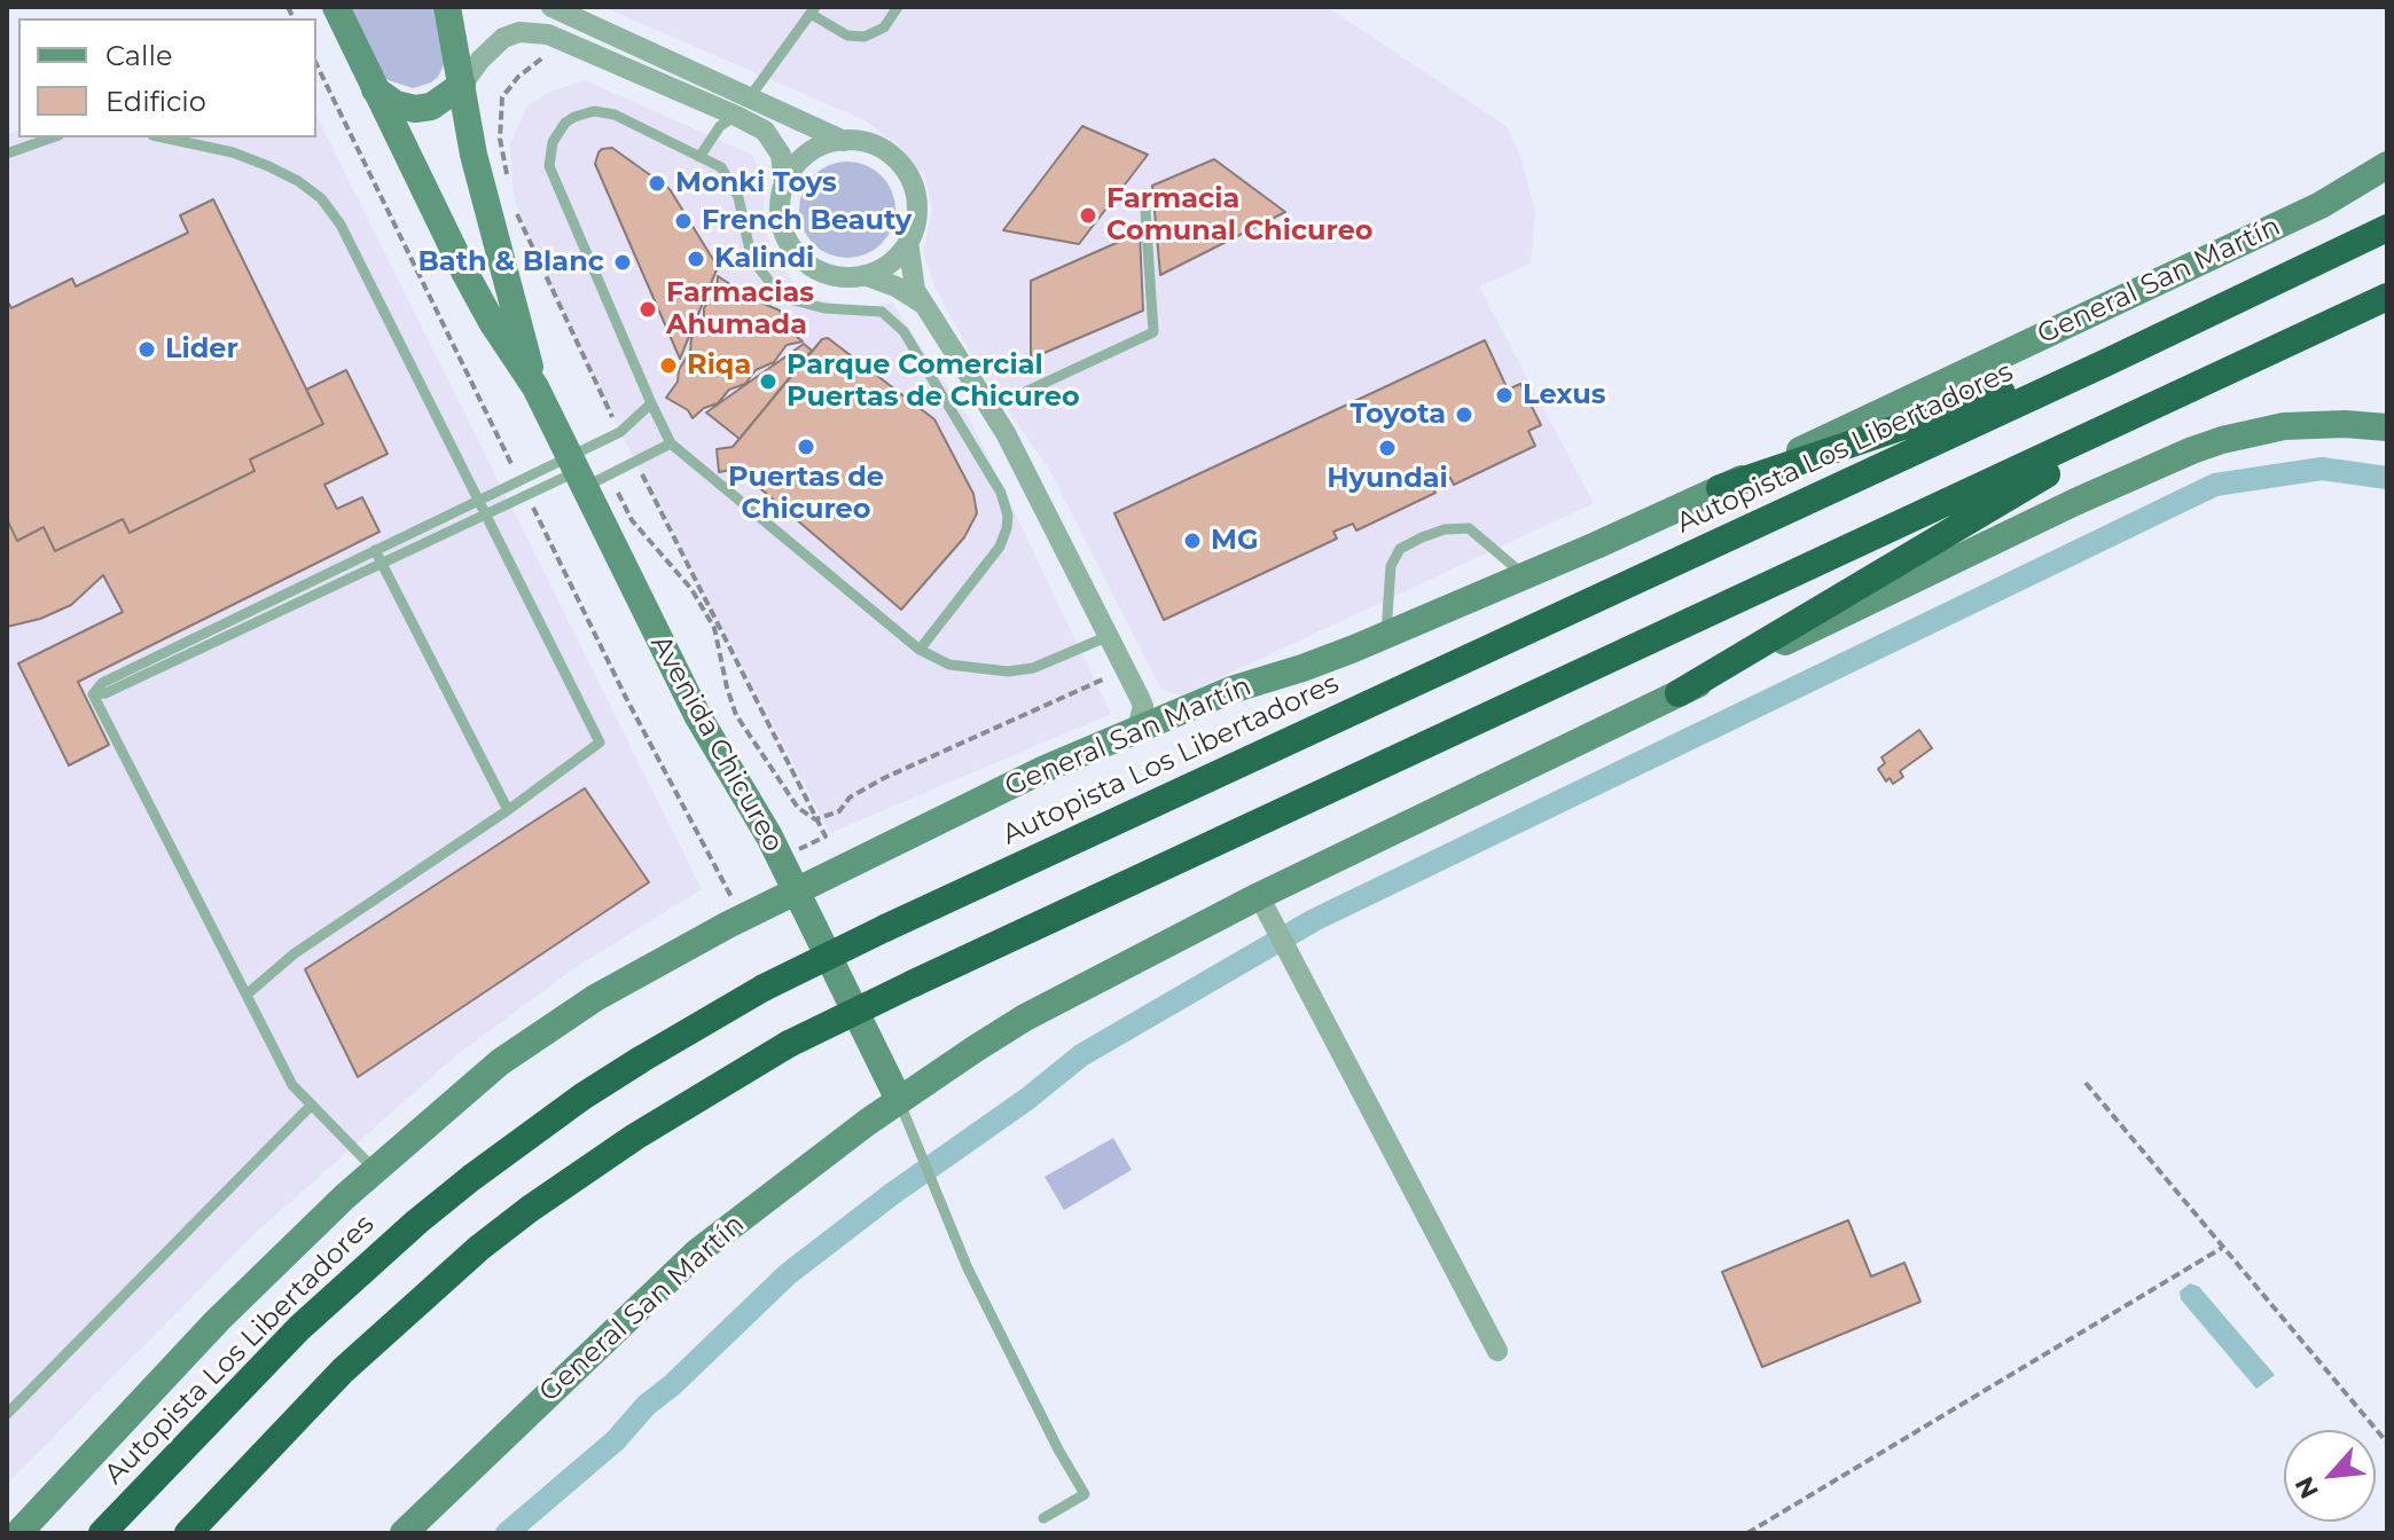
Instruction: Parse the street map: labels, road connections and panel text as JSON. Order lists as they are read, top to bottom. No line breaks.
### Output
{"streets":{"highway":["Autopista Los Libertadores"],"main road":["General San Martín","Avenida Chicureo"]},"crossings":[["General San Martín","Avenida Chicureo"]],"places":["Monki Toys","Farmacia Comunal Chicureo","French Beauty","Kalindi","Bath & Blanc","Farmacias Ahumada","Lider","Riqa","Parque Comercial Puertas de Chicureo","Lexus","Toyota","Puertas de Chicureo","Hyundai","MG"],"legend":["Calle","Edificio"],"north":"bottom left"}
